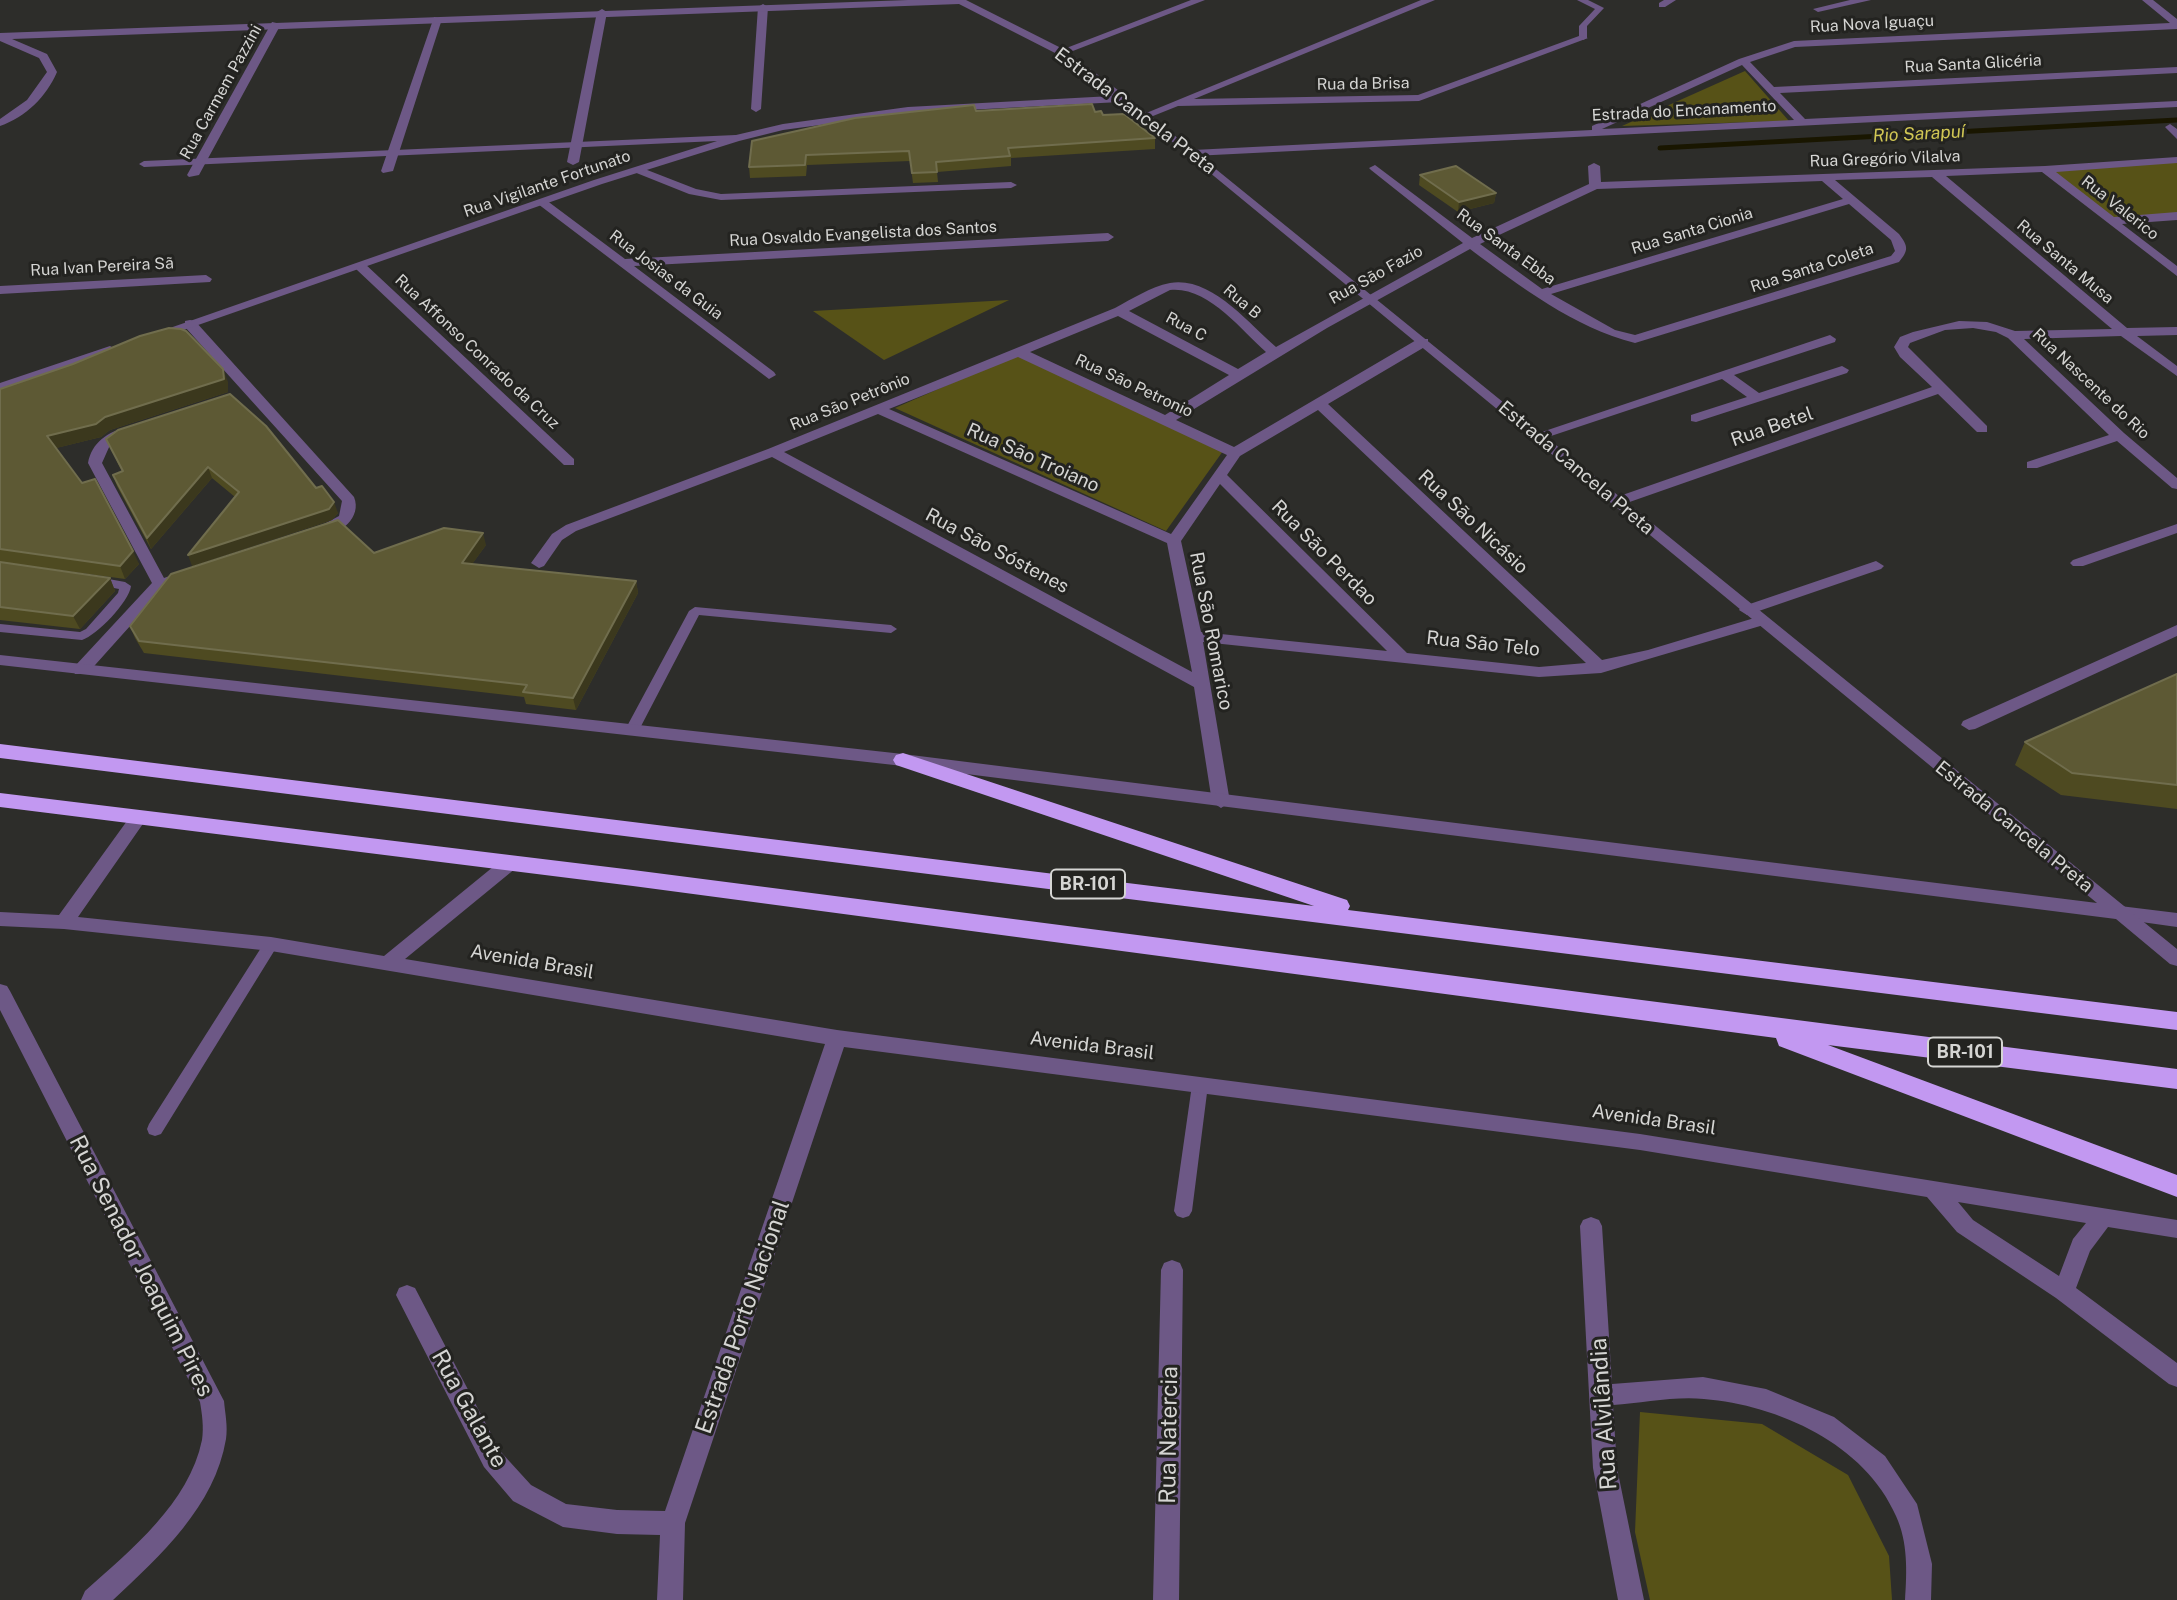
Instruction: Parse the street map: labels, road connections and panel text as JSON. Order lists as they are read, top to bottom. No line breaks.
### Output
{"streets":{"highway":["BR-101"],"street":["Rua Nova Iguaçu","Rua Santa Glicéria","Rua da Brisa","Rua Carmem Pazzini","Estrada Cancela Preta","Estrada do Encanamento","Rua Gregório Vilalva","Rua Vigilante Fortunato","Rua Valerico","Rua Santa Cionia","Rua Osvaldo Evangelista dos Santos","Rua Santa Ebba","Rua Santa Musa","Rua Ivan Pereira Sã","Rua Santa Coleta","Rua Josias da Guia","Rua São Fazio","Rua B","Rua C","Rua Affonso Conrado da Cruz","Rua Nascente do Rio","Rua São Petronio","Rua São Petrônio","Rua Betel","Rua São Troiano","Rua São Nicásio","Rua São Sóstenes","Rua São Perdao","Rua São Romarico","Rua São Telo","Avenida Brasil","Rua Senador Joaquim Pires","Estrada Porto Nacional","Rua Galante","Rua Alvilândia","Rua Natercia"]},"crossings":[["Rua Nova Iguaçu","Estrada do Encanamento"],["Estrada Cancela Preta","Estrada do Encanamento"],["Estrada Cancela Preta","Rua Vigilante Fortunato"],["Estrada Cancela Preta","Rua São Fazio"],["Estrada Cancela Preta","Rua Betel"],["Estrada Cancela Preta","Rua São Romarico"],["Estrada Cancela Preta","Rua São Telo"],["Rua Gregório Vilalva","Rua Valerico"],["Rua Gregório Vilalva","Rua Santa Musa"],["Rua Gregório Vilalva","Rua Santa Coleta"],["Rua Gregório Vilalva","Rua São Fazio"],["Rua Vigilante Fortunato","Rua Josias da Guia"],["Rua Vigilante Fortunato","Rua Affonso Conrado da Cruz"],["Rua Santa Cionia","Rua Santa Ebba"],["Rua Santa Cionia","Rua Santa Coleta"],["Rua Osvaldo Evangelista dos Santos","Rua Josias da Guia"],["Rua Santa Ebba","Rua Santa Coleta"],["Rua Santa Ebba","Rua São Fazio"],["Rua São Fazio","Rua B"],["Rua São Fazio","Rua C"],["Rua São Fazio","Rua São Petronio"],["Rua B","Rua São Petrônio"],["Rua C","Rua São Petrônio"],["Rua São Petronio","Rua São Petrônio"],["Rua São Petronio","Rua São Romarico"],["Rua São Petrônio","Rua São Troiano"],["Rua São Petrônio","Rua São Sóstenes"],["Rua São Troiano","Rua São Romarico"],["Rua São Nicásio","Rua São Romarico"],["Rua São Nicásio","Rua São Telo"],["Rua São Sóstenes","Rua São Romarico"],["Rua São Perdao","Rua São Romarico"],["Rua São Perdao","Rua São Telo"],["Rua São Romarico","Rua São Telo"],["Avenida Brasil","Estrada Porto Nacional"],["Estrada Porto Nacional","Rua Galante"]],"water":["Rio Sarapuí"]}
